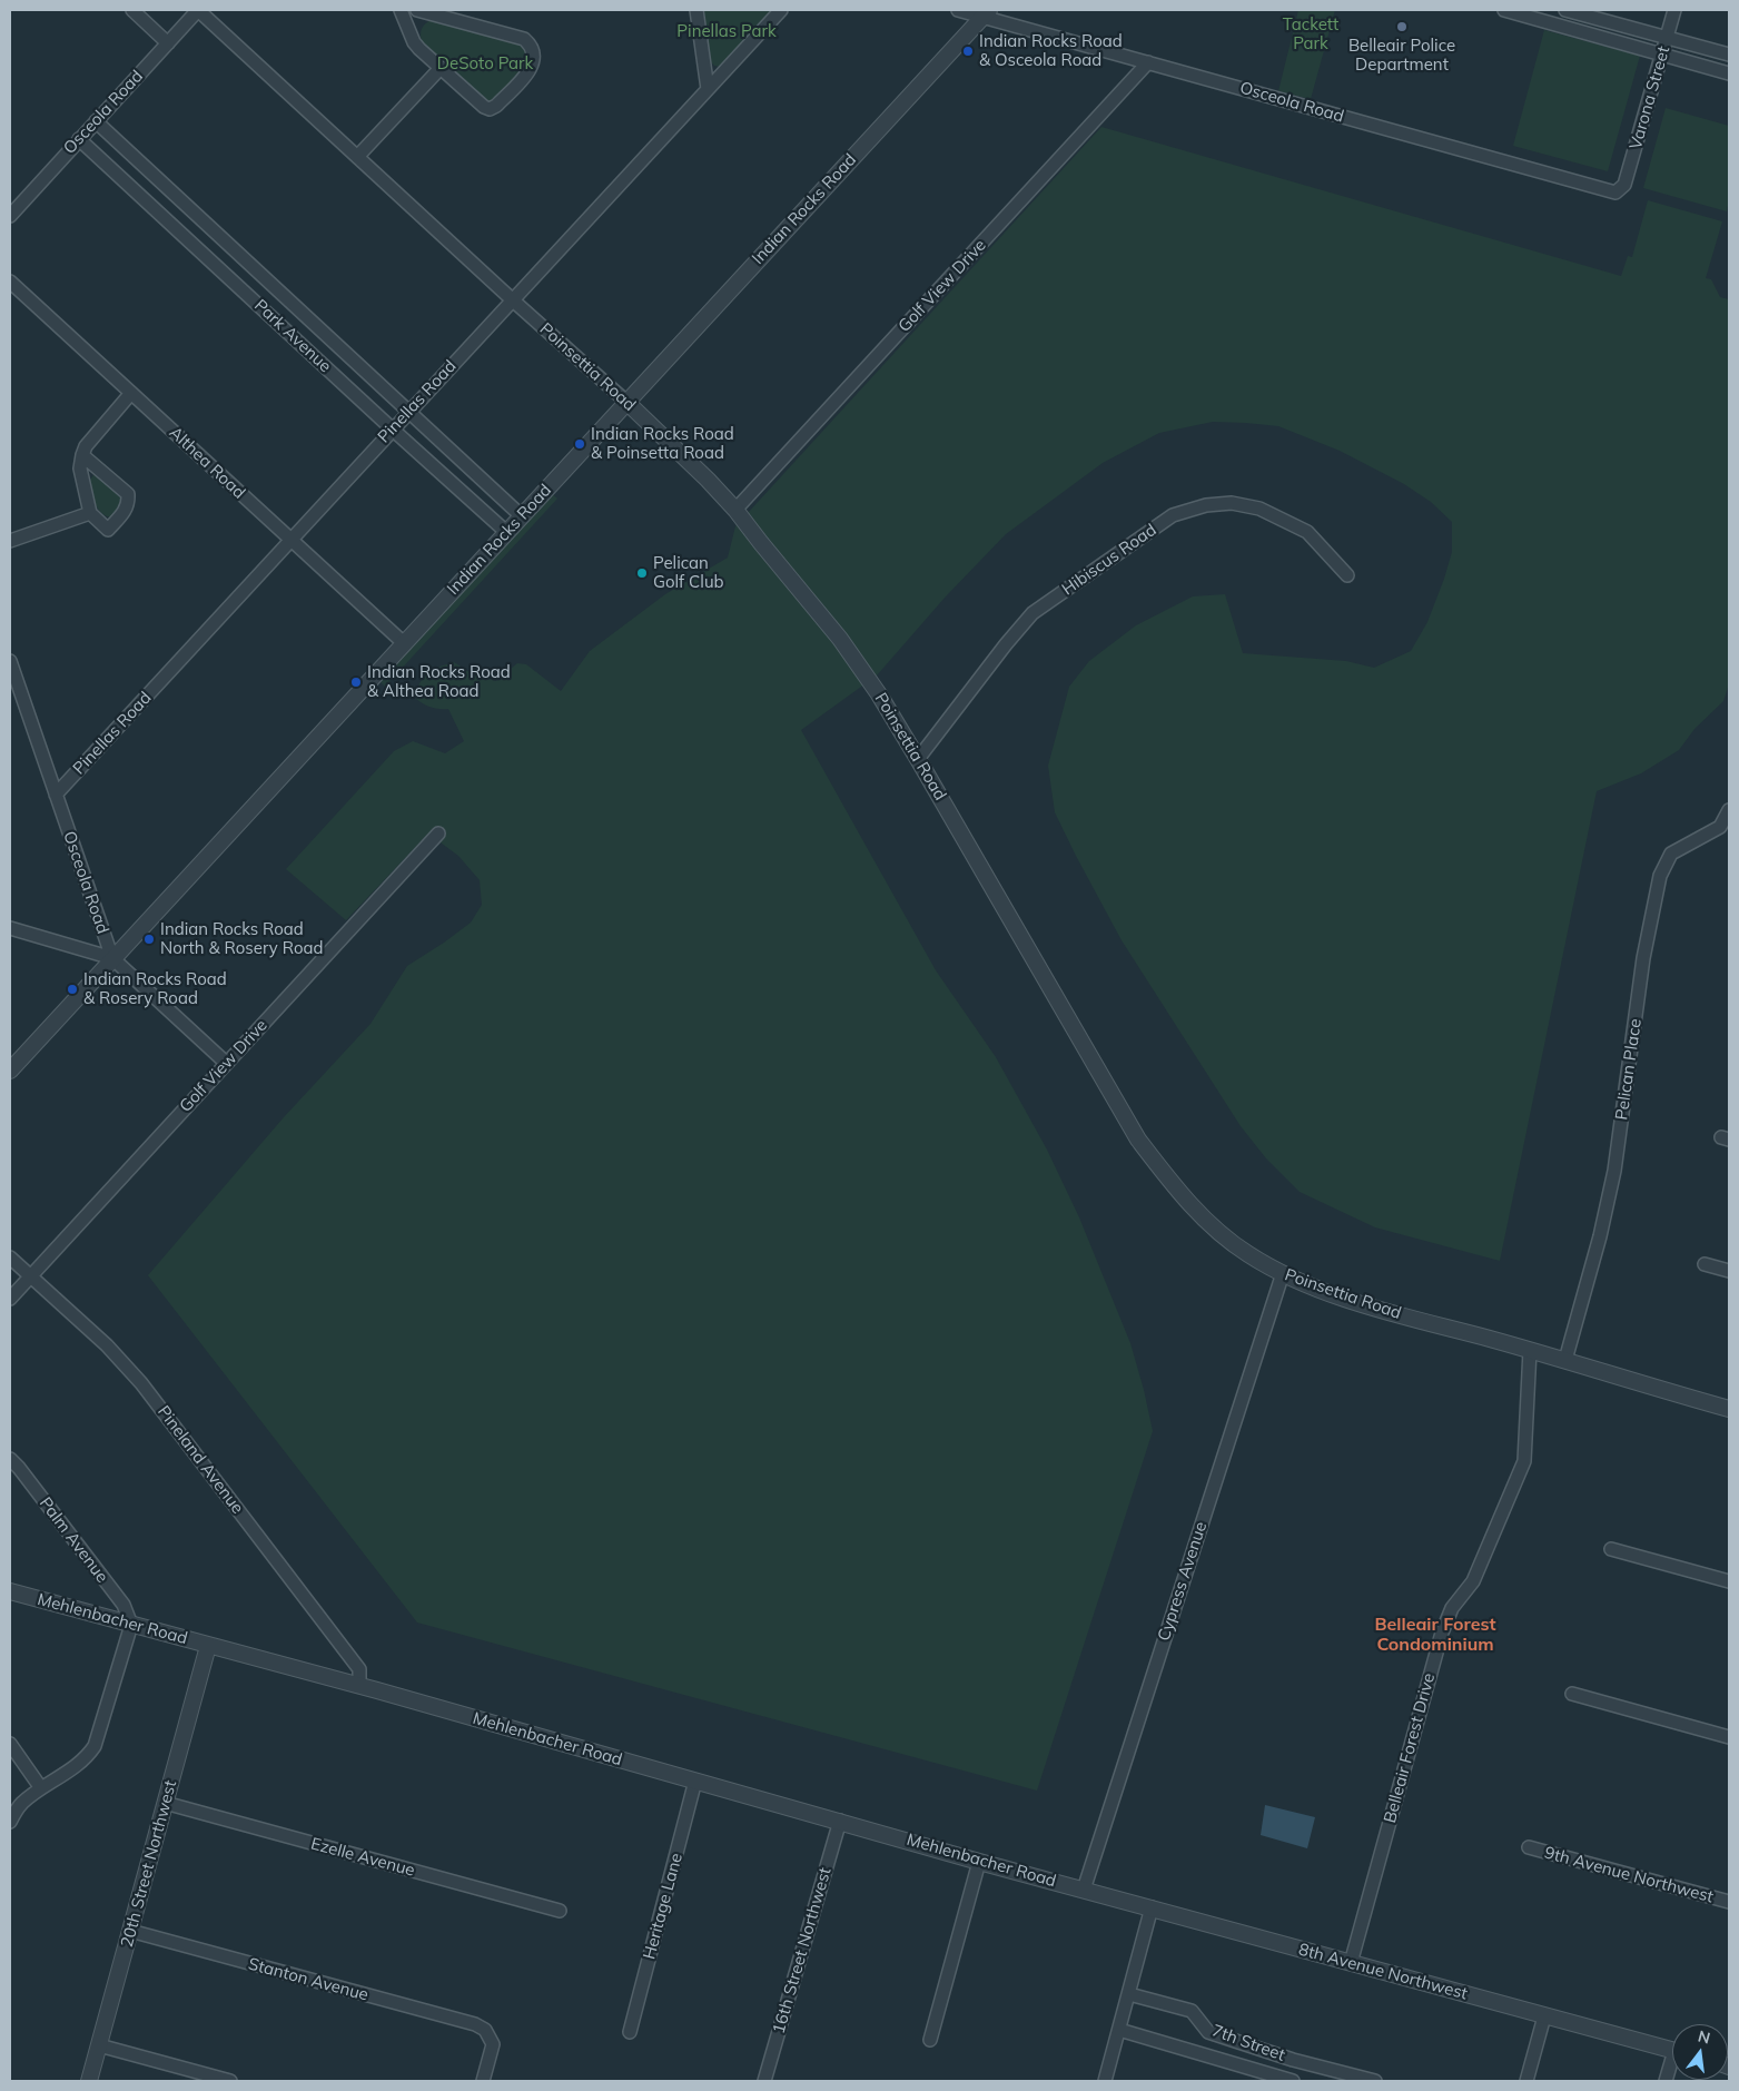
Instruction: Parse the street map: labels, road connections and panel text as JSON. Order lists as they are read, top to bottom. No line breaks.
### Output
{"streets":{"street":["Varona Street","Osceola Road","Indian Rocks Road","Golf View Drive","Park Avenue","Poinsettia Road","Pinellas Road","Althea Road","Hibiscus Road","Pelican Place","Pineland Avenue","Palm Avenue","Cypress Avenue","Mehlenbacher Road","Belleair Forest Drive","Ezelle Avenue","20th Street Northwest","9th Avenue Northwest","Heritage Lane","16th Street Northwest","8th Avenue Northwest","Stanton Avenue","7th Street"]},"crossings":[["Varona Street","Osceola Road"],["Osceola Road","Indian Rocks Road"],["Osceola Road","Golf View Drive"],["Osceola Road","Park Avenue"],["Osceola Road","Poinsettia Road"],["Osceola Road","Pinellas Road"],["Indian Rocks Road","Park Avenue"],["Indian Rocks Road","Poinsettia Road"],["Indian Rocks Road","Althea Road"],["Golf View Drive","Poinsettia Road"],["Golf View Drive","Pineland Avenue"],["Park Avenue","Pinellas Road"],["Poinsettia Road","Pinellas Road"],["Poinsettia Road","Hibiscus Road"],["Poinsettia Road","Pelican Place"],["Poinsettia Road","Cypress Avenue"],["Poinsettia Road","Belleair Forest Drive"],["Pinellas Road","Althea Road"],["Pineland Avenue","Mehlenbacher Road"],["Palm Avenue","Mehlenbacher Road"],["Cypress Avenue","Mehlenbacher Road"],["Cypress Avenue","8th Avenue Northwest"],["Mehlenbacher Road","20th Street Northwest"],["Mehlenbacher Road","Heritage Lane"],["Mehlenbacher Road","16th Street Northwest"],["Mehlenbacher Road","8th Avenue Northwest"],["Belleair Forest Drive","8th Avenue Northwest"],["Ezelle Avenue","20th Street Northwest"],["20th Street Northwest","Stanton Avenue"]],"districts":["Belleair Forest Condominium"],"parks":["Tackett Park","Pinellas Park","DeSoto Park"],"places":["Belleair Police Department","Indian Rocks Road & Osceola Road","Indian Rocks Road & Poinsetta Road","Pelican Golf Club","Indian Rocks Road & Althea Road","Indian Rocks Road North & Rosery Road","Indian Rocks Road & Rosery Road"],"north":"top"}
